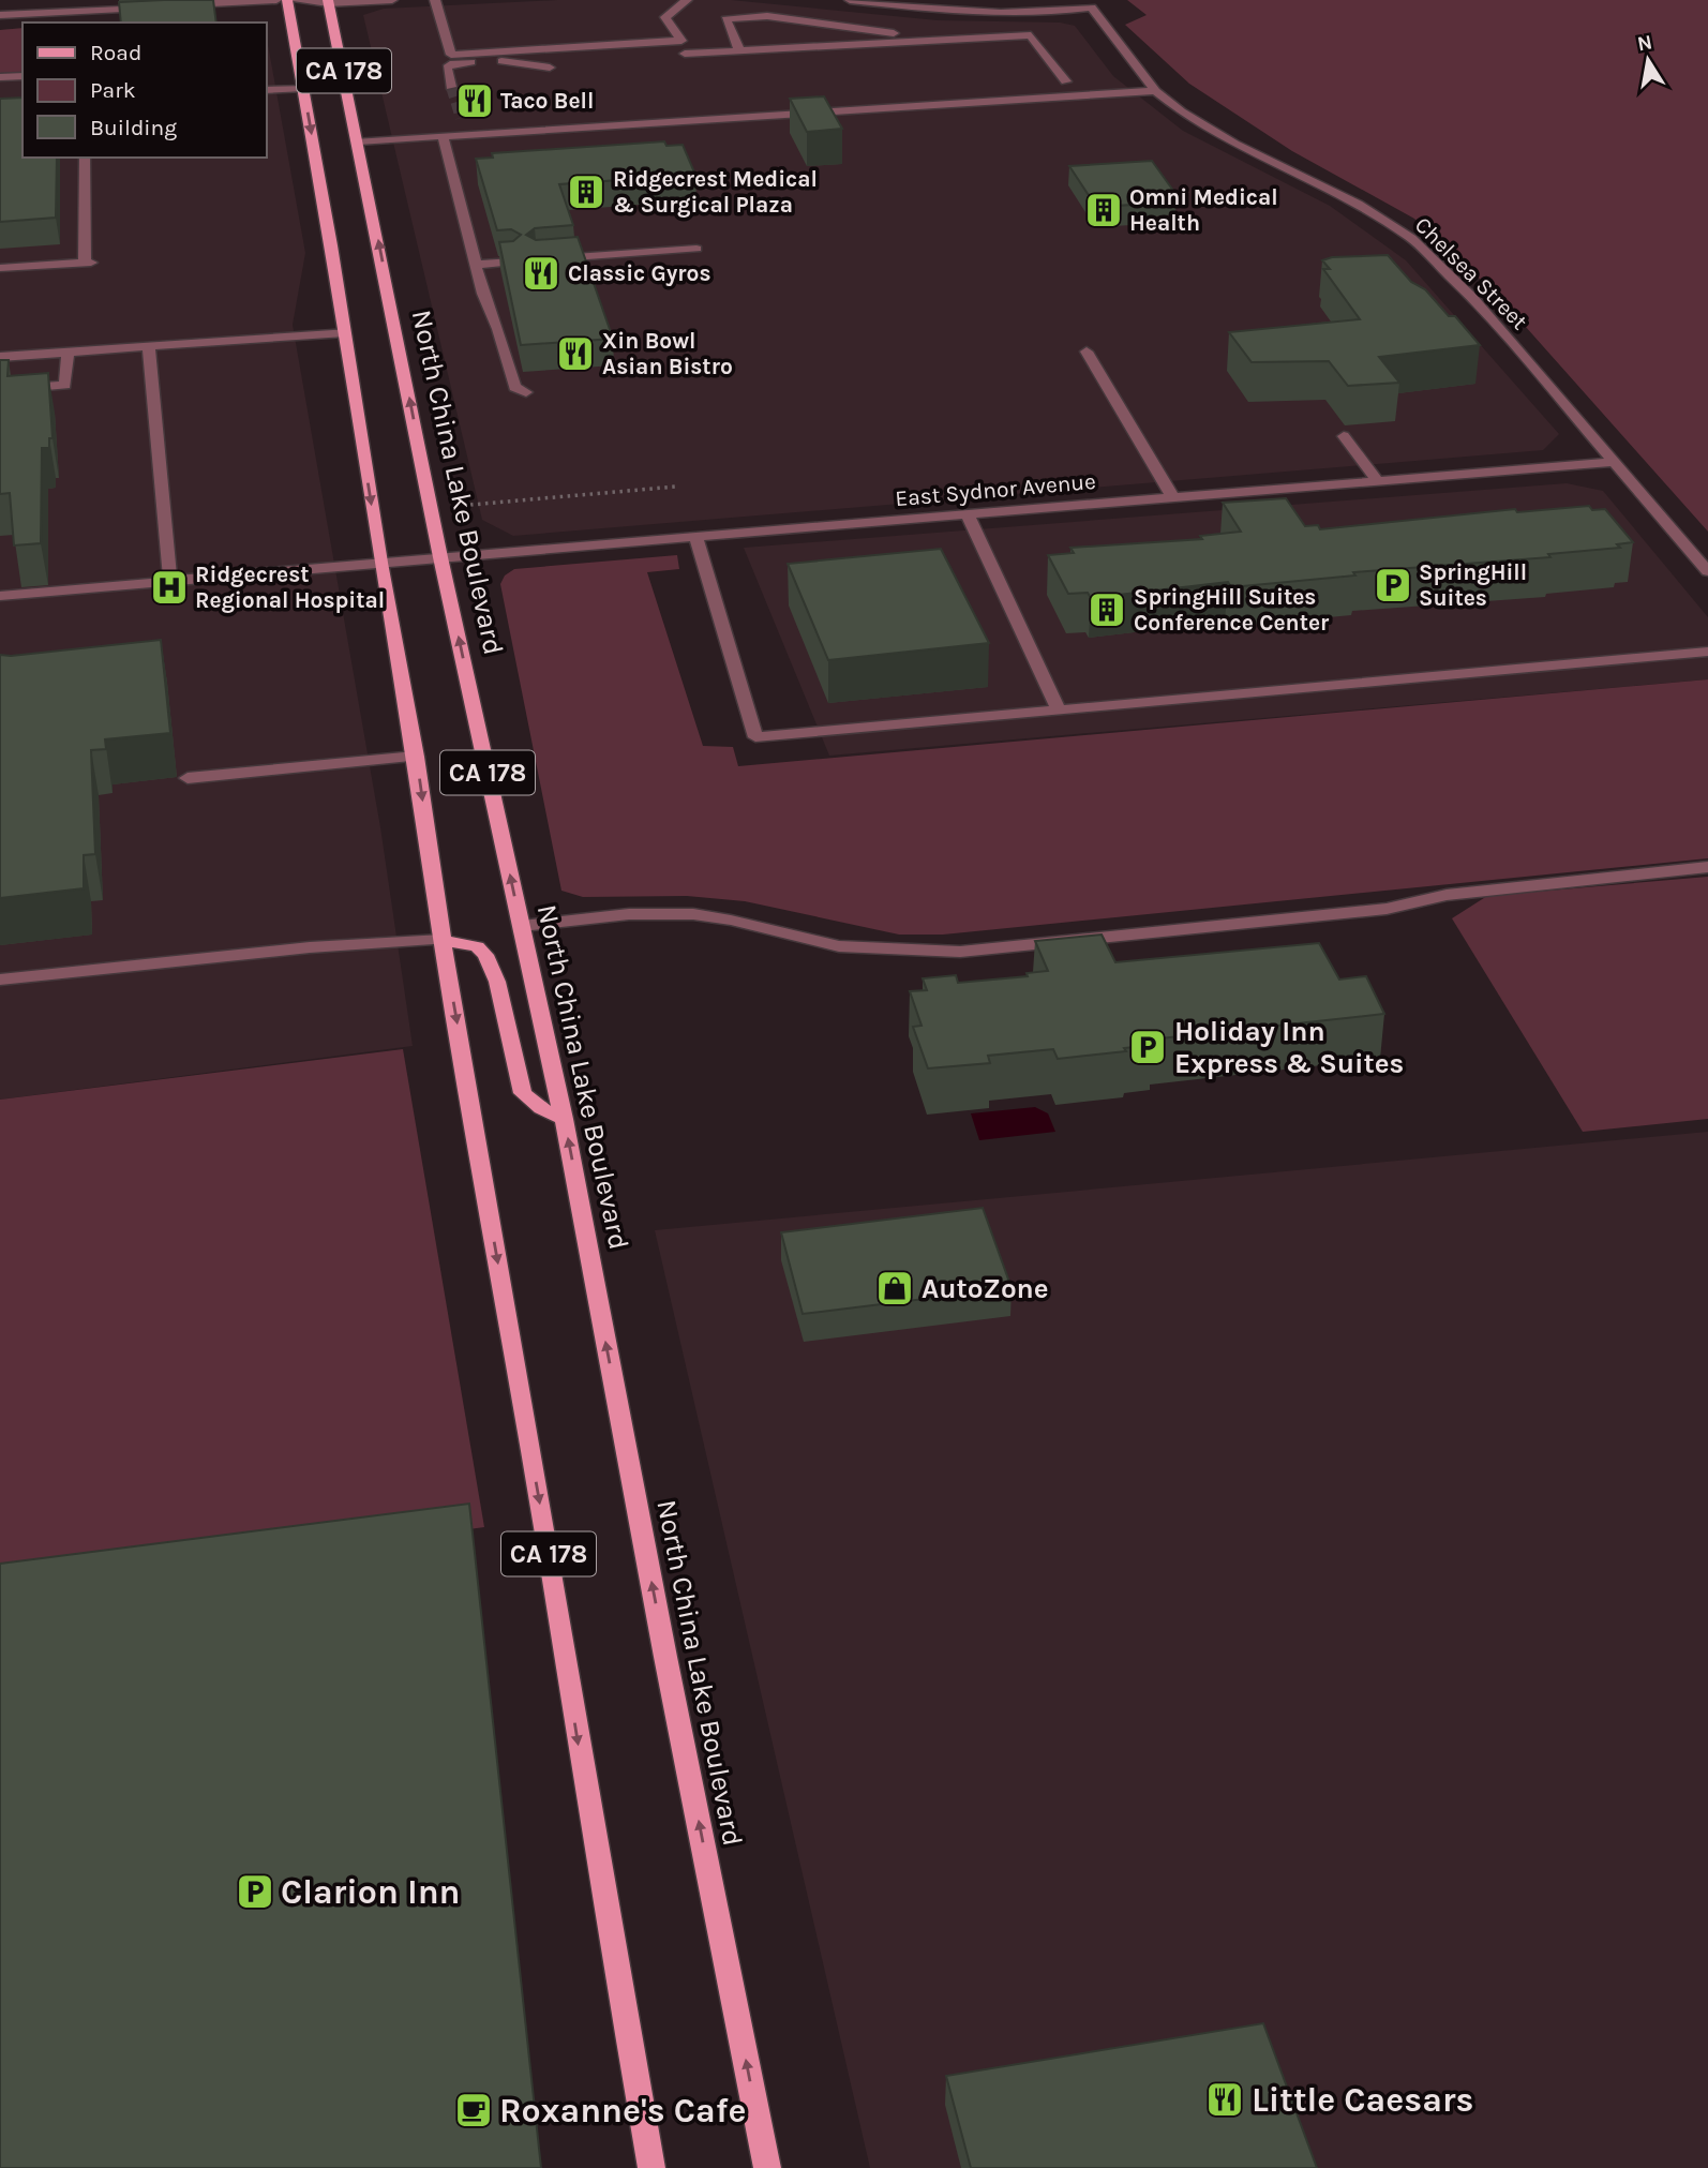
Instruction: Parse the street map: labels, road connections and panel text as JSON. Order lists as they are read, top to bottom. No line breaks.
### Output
{"streets":{"main road":["CA 178","North China Lake Boulevard"],"street":["Chelsea Street","East Sydnor Avenue"]},"crossings":[["CA 178","East Sydnor Avenue"],["Chelsea Street","East Sydnor Avenue"],["North China Lake Boulevard","East Sydnor Avenue"]],"places":{"restaurant":["Taco Bell","Classic Gyros","Xin Bowl Asian Bistro","Little Caesars"],"building":["Ridgecrest Medical & Surgical Plaza","Omni Medical Health","SpringHill Suites Conference Center"],"parking":["SpringHill Suites","Holiday Inn Express & Suites","Clarion Inn"],"hospital":["Ridgecrest Regional Hospital"],"shop":["AutoZone"],"cafe":["Roxanne's Cafe"]},"legend":["Road","Park","Building"],"north":"top"}
